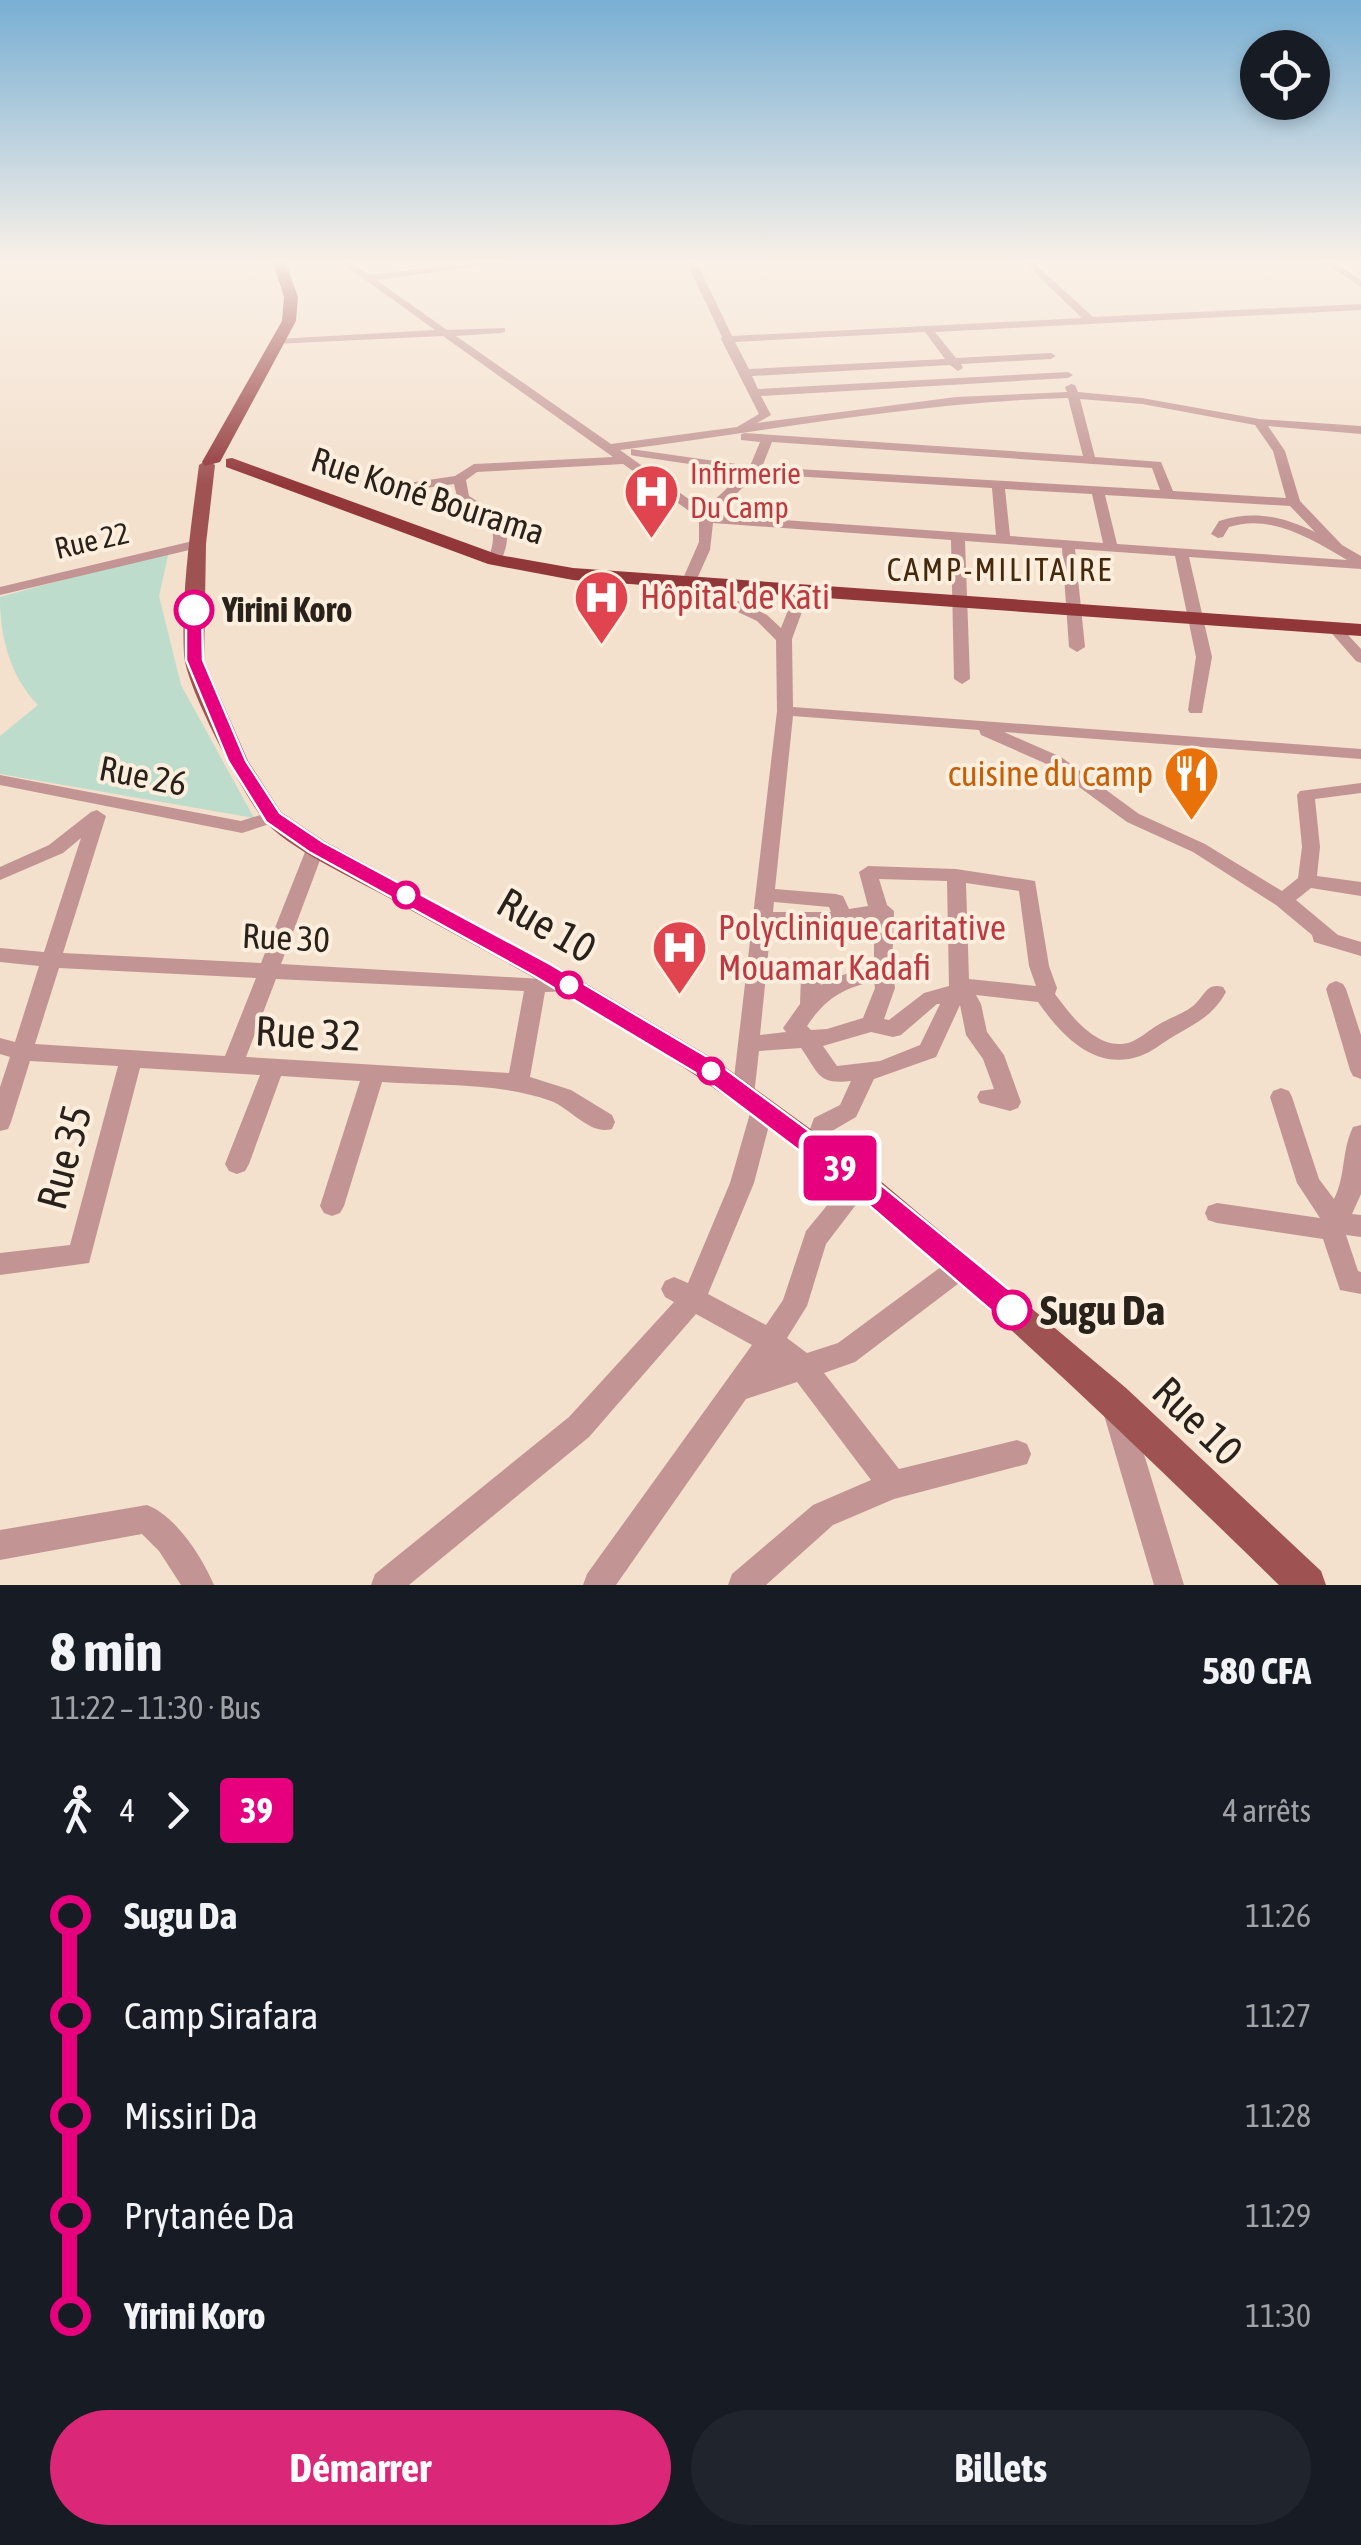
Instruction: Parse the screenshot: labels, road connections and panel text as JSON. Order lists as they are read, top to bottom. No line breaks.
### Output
{"streets":{"highway":["Rue Koné Bourama"],"main road":["Rue 10"],"street":["Rue 22","Rue 26","Rue 30","Rue 32","Rue 35"]},"crossings":[["Rue Koné Bourama","Rue 10"],["Rue 22","Rue 10"],["Rue 26","Rue 10"],["Rue 10","Rue 30"],["Rue 32","Rue 35"]],"districts":["CAMP-MILITAIRE"],"places":{"hospital":["Infirmerie Du Camp","Hôpital de Kati","Polyclinique caritative Mouamar Kadafi"],"other":["Yirini Koro","Sugu Da"],"restaurant":["cuisine du camp"]},"lines":["bus line 39"],"page":{"on_map":"39","heading":["8 min","11:22 – 11:30 · Bus","580 CFA"],"legs":["4","39","4 arrêts"],"list":[{"name":"Sugu Da","value":"11:26"},{"name":"Camp Sirafara","value":"11:27"},{"name":"Missiri Da","value":"11:28"},{"name":"Prytanée Da","value":"11:29"},{"name":"Yirini Koro","value":"11:30"}],"buttons":["Démarrer","Billets"]}}
